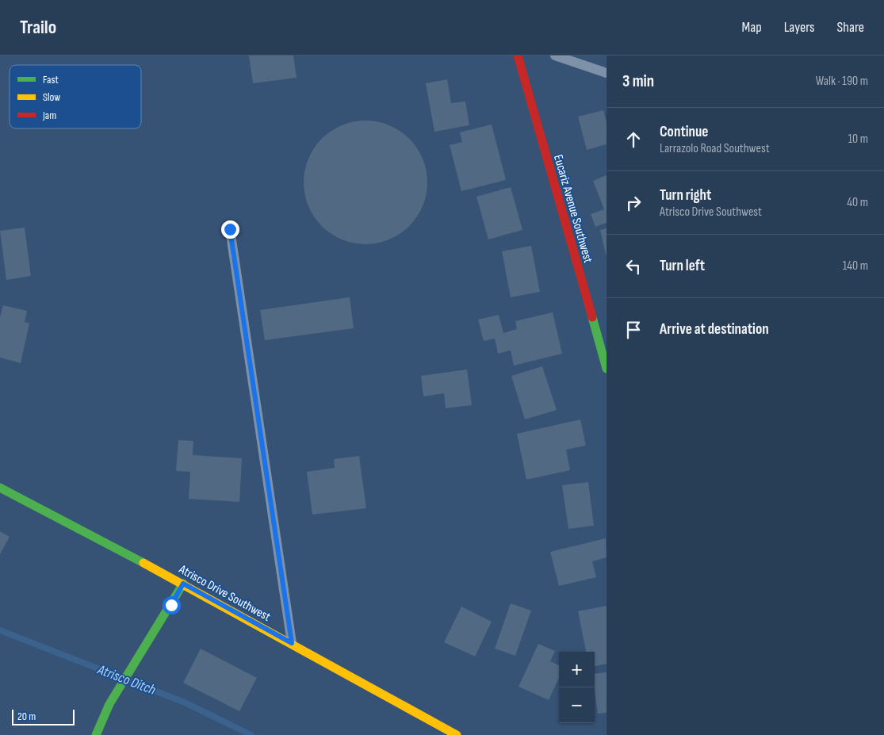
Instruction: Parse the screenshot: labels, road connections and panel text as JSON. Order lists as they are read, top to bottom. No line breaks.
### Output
{"streets":{"street":["Eucariz Avenue Southwest","Atrisco Drive Southwest"]},"water":["Atrisco Ditch"],"legend":["Fast","Slow","Jam"],"scale_bar":"20 m","page":{"header":"Trailo","nav":["Map","Layers","Share"],"heading":["3 min","Walk · 190 m"],"list":[["Continue","Larrazolo Road Southwest","10 m"],["Turn right","Atrisco Drive Southwest","40 m"],["Turn left","140 m"],"Arrive at destination"],"map_buttons":["+","−"],"scale":"20 m"}}
